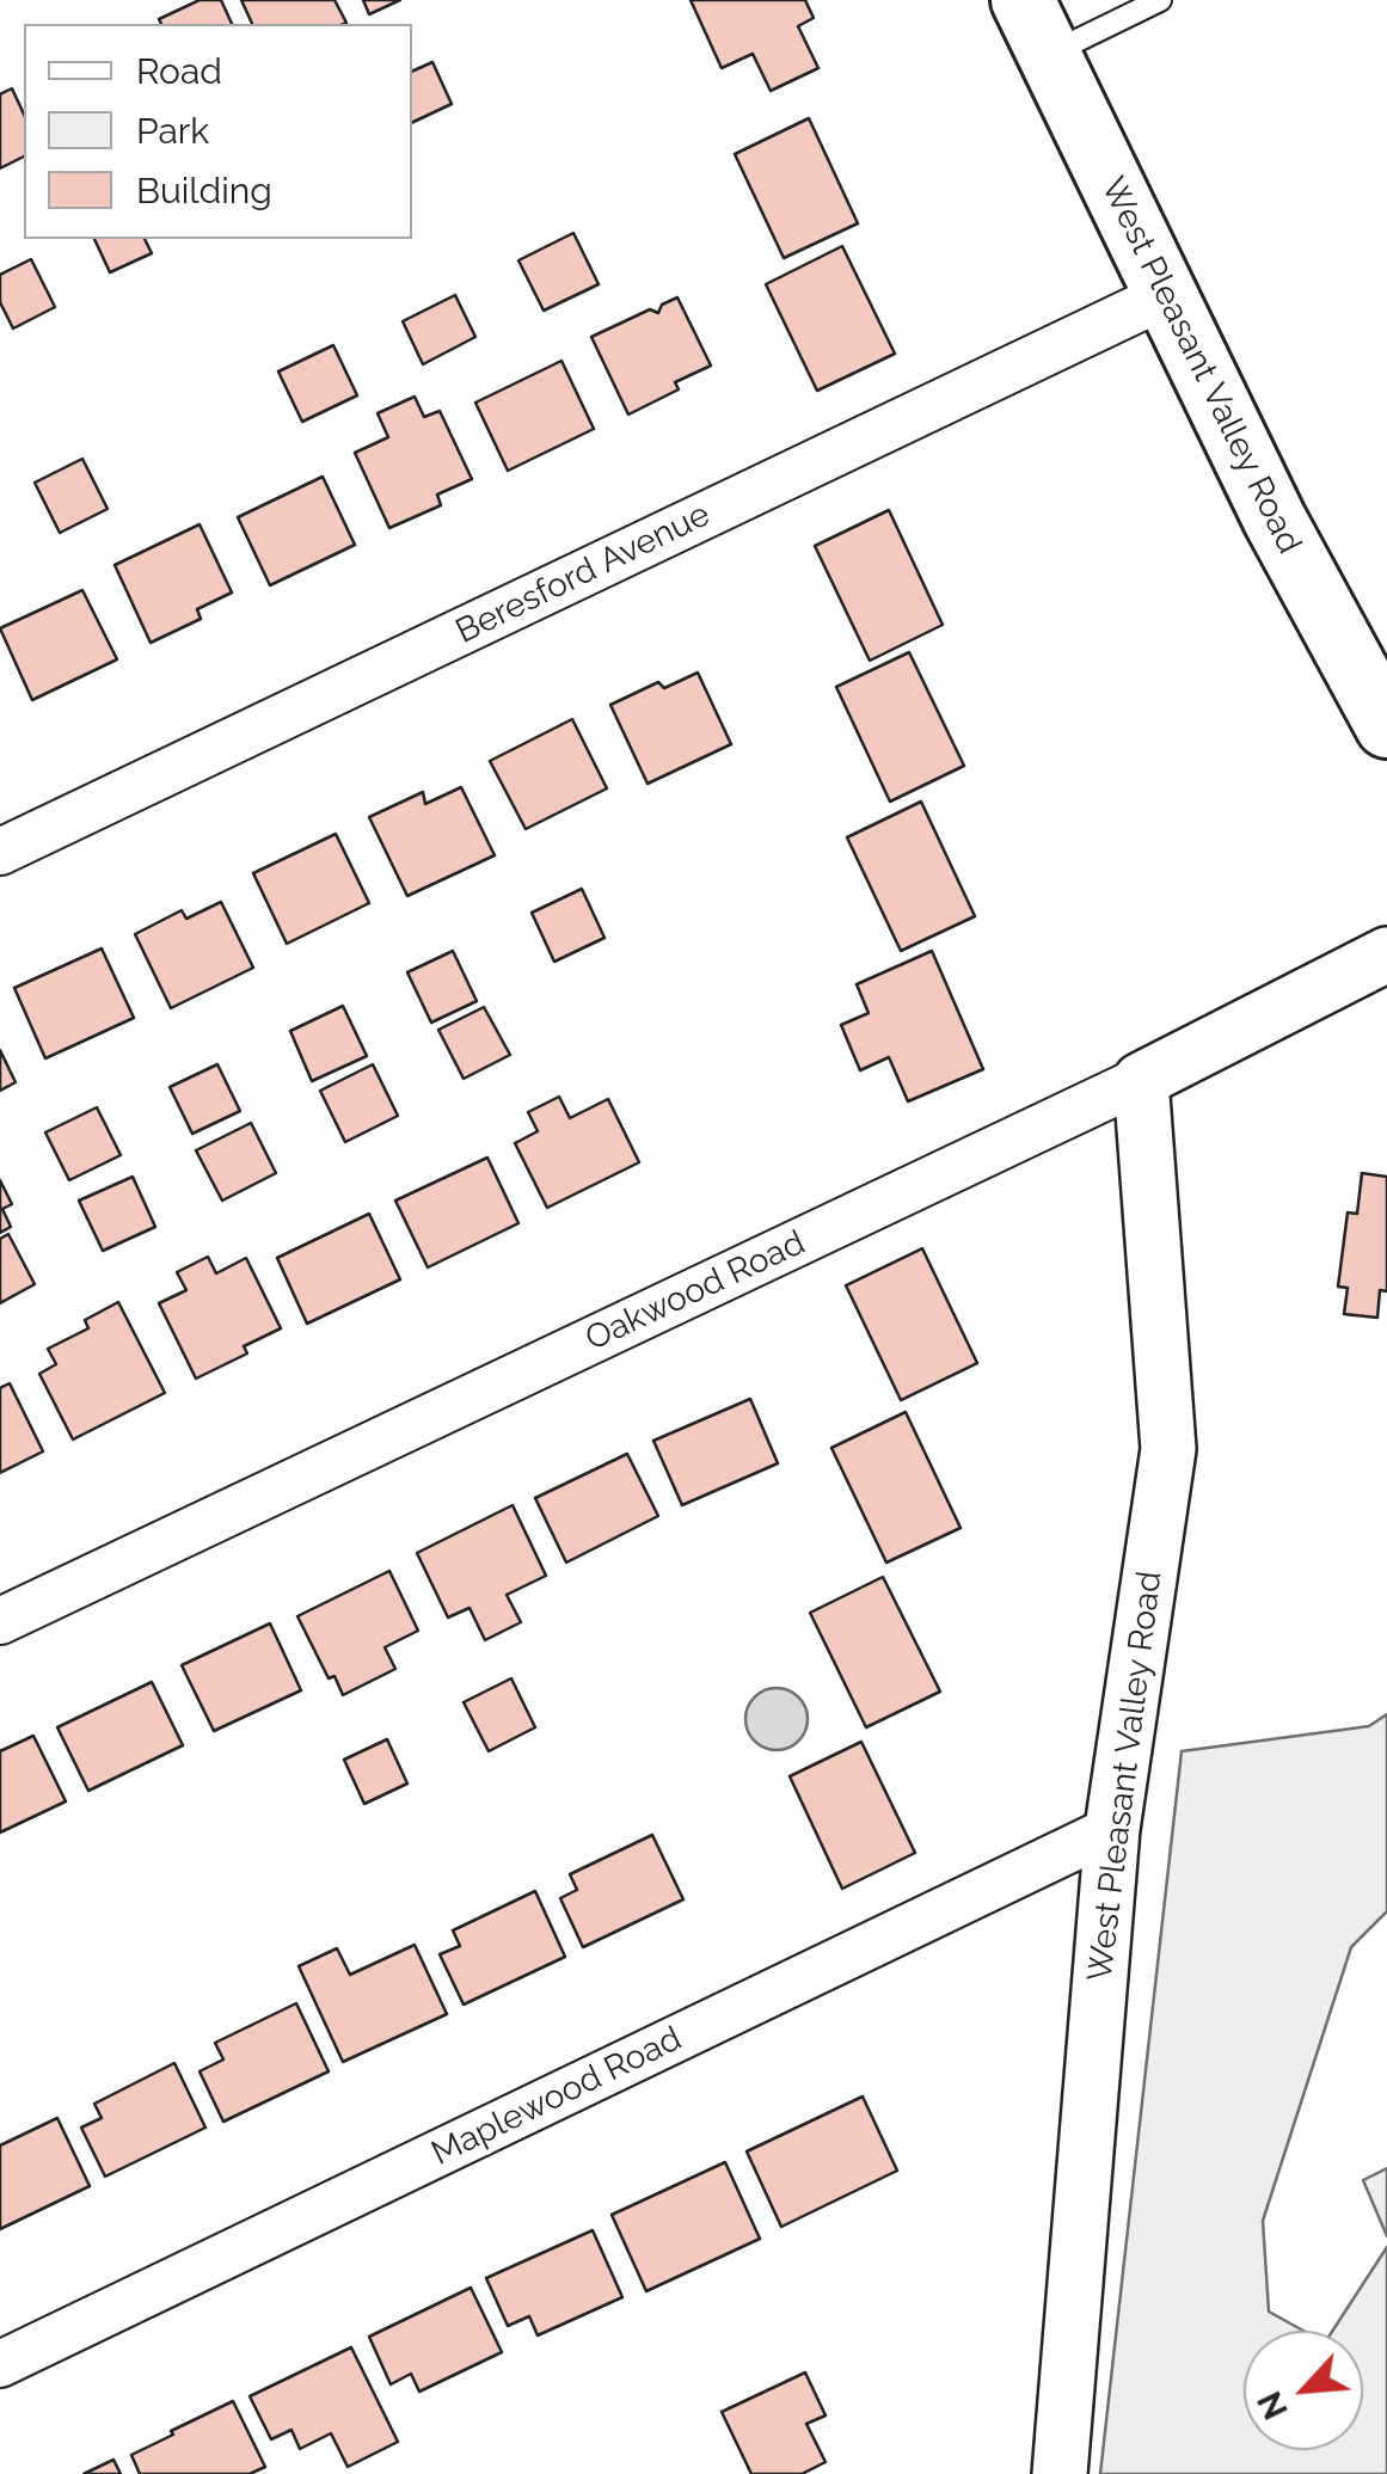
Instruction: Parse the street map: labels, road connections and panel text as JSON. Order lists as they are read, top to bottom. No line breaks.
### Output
{"streets":{"main road":["West Pleasant Valley Road"],"street":["Beresford Avenue","Oakwood Road","Maplewood Road"]},"crossings":[["West Pleasant Valley Road","Beresford Avenue"],["West Pleasant Valley Road","Oakwood Road"],["West Pleasant Valley Road","Maplewood Road"]],"legend":["Road","Park","Building"],"north":"bottom left"}
